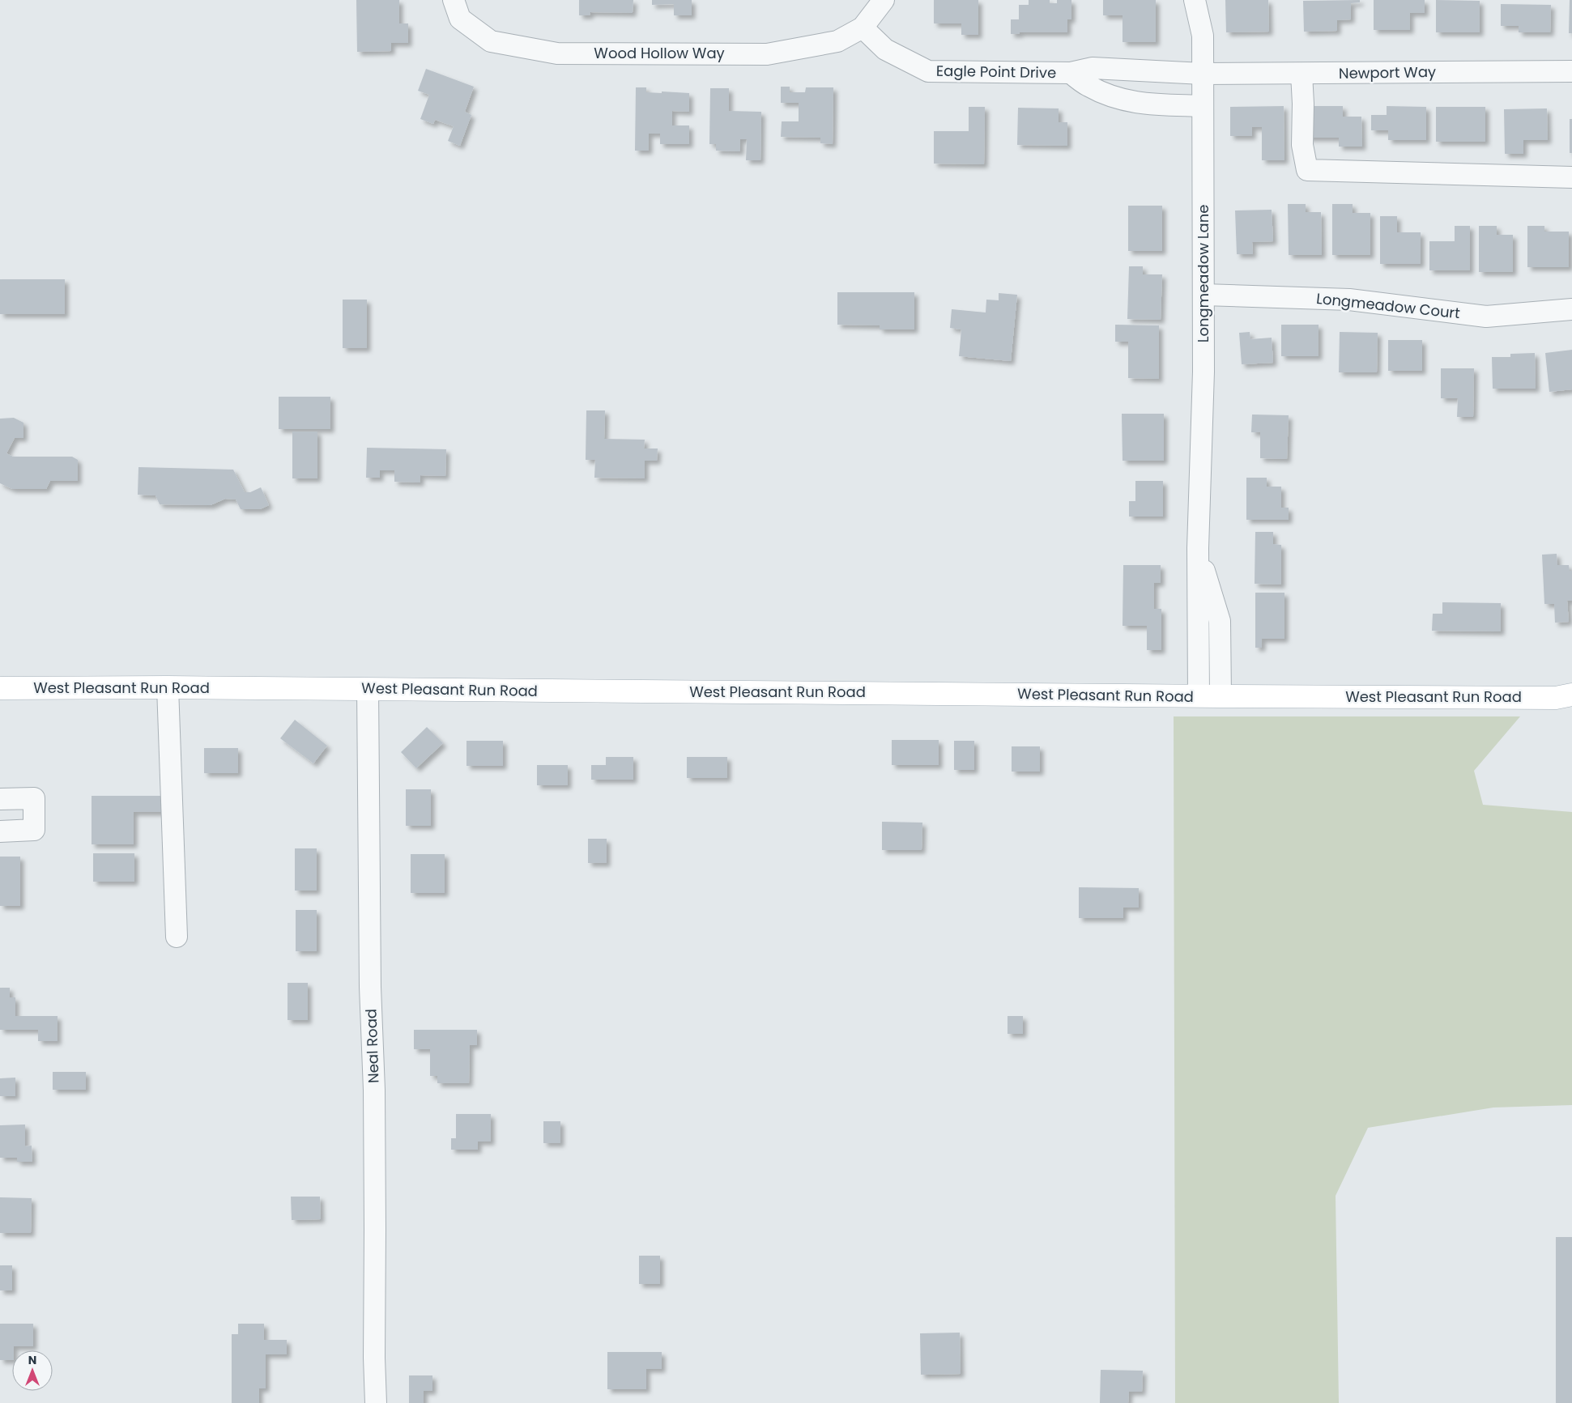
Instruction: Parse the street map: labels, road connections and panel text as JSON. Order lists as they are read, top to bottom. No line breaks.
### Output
{"streets":{"main road":["West Pleasant Run Road"],"street":["Wood Hollow Way","Eagle Point Drive","Newport Way","Longmeadow Lane","Longmeadow Court","Neal Road"]},"crossings":[["Wood Hollow Way","Eagle Point Drive"],["Eagle Point Drive","Newport Way"],["Eagle Point Drive","Longmeadow Lane"],["Newport Way","Longmeadow Lane"],["Longmeadow Lane","Longmeadow Court"],["Longmeadow Lane","West Pleasant Run Road"],["West Pleasant Run Road","Neal Road"]],"north":"top"}
